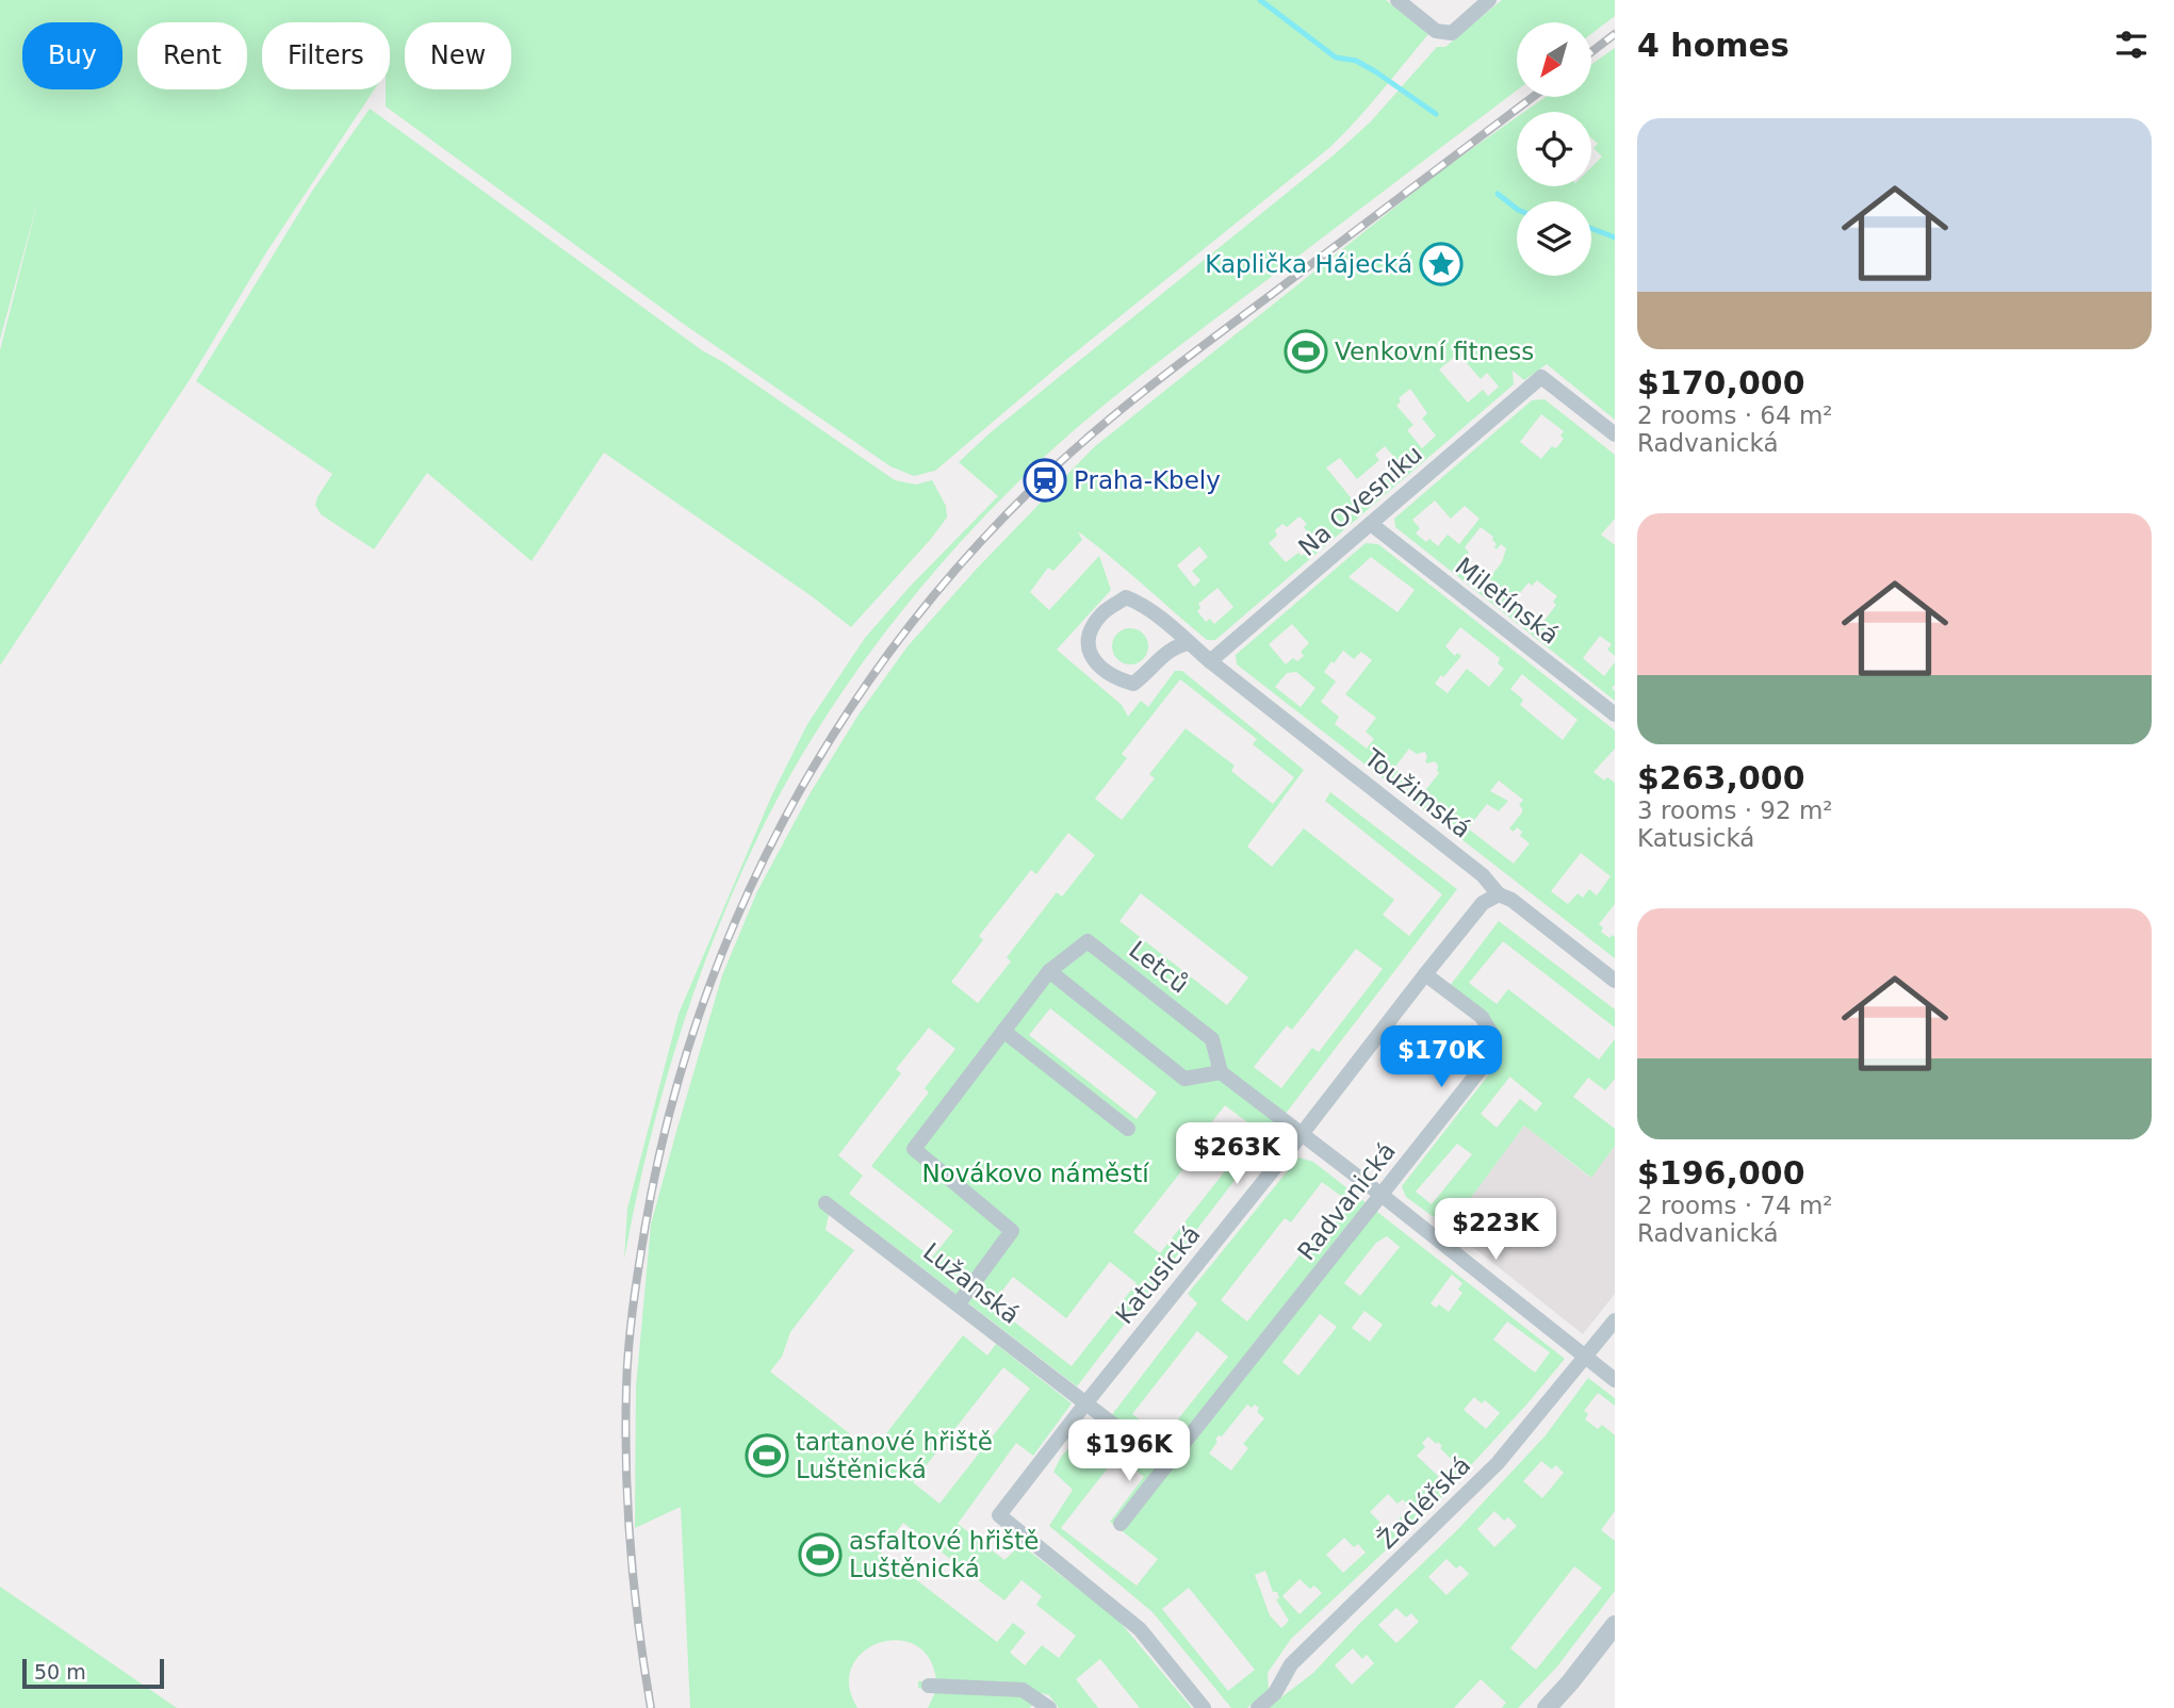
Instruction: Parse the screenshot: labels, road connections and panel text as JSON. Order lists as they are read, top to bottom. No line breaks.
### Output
{"streets":{"street":["Na Ovesníku","Miletínská","Toužimská","Letců","Radvanická","Katusická","Lužanská","Žacléřská"]},"crossings":[["Na Ovesníku","Miletínská"],["Na Ovesníku","Toužimská"],["Toužimská","Katusická"],["Radvanická","Katusická"],["Katusická","Lužanská"]],"parks":["Novákovo náměstí"],"places":{"place":["Kaplička Hájecká"],"sports":["Venkovní fitness","tartanové hřiště Luštěnická","asfaltové hřiště Luštěnická"],"station":["Praha-Kbely"]},"scale_bar":"50 m","north":"bottom left","page":{"heading":"4 homes","chip":["Buy","Rent","Filters","New"],"list":[{"name":"$170,000","note":"2 rooms · 64 m² · Radvanická"},{"name":"$263,000","note":"3 rooms · 92 m² · Katusická"},{"name":"$196,000","note":"2 rooms · 74 m² · Radvanická"}],"price":["$170K","$263K","$223K","$196K"],"scale":"50 m"}}
